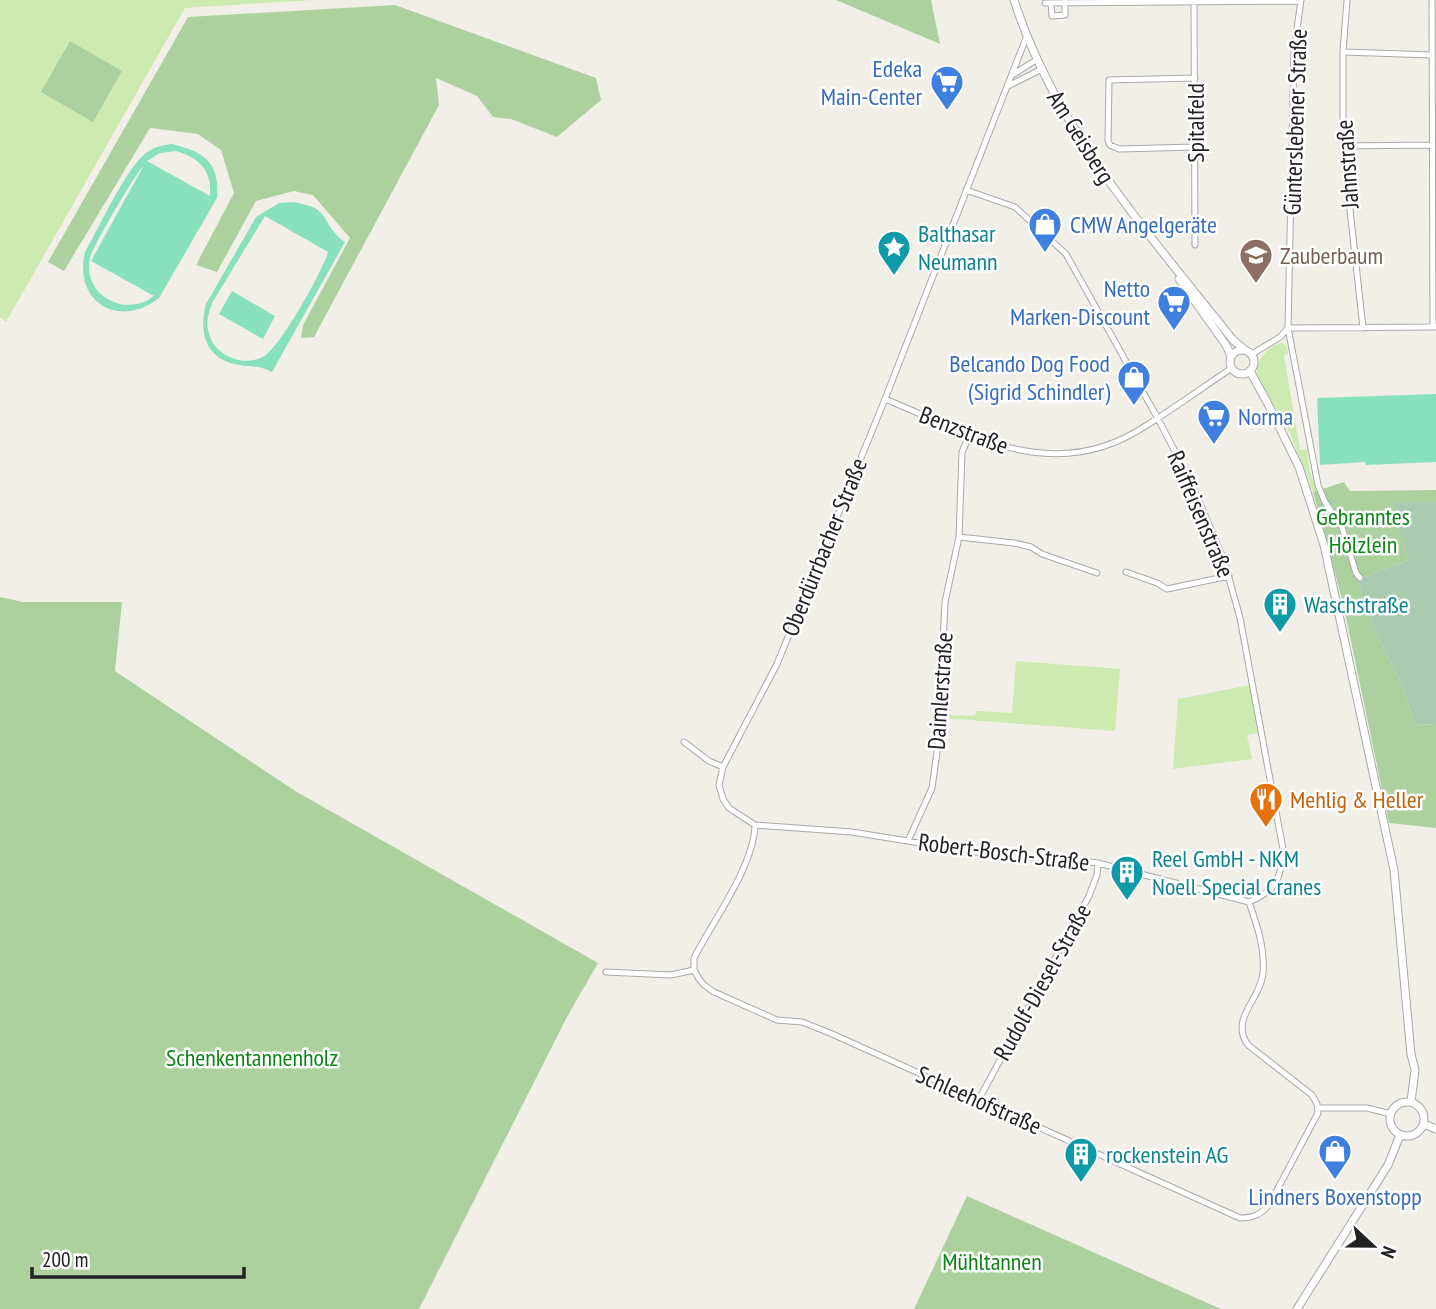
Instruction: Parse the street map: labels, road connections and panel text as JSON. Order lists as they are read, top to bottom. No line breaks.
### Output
{"streets":{"street":["Günterslebener Straße","Spitalfeld","Am Geisberg","Jahnstraße","Benzstraße","Raiffeisenstraße","Oberdürrbacher Straße","Daimlerstraße","Robert-Bosch-Straße","Rudolf-Diesel-Straße","Schleehofstraße"]},"crossings":[["Am Geisberg","Benzstraße"],["Am Geisberg","Oberdürrbacher Straße"],["Benzstraße","Raiffeisenstraße"],["Benzstraße","Oberdürrbacher Straße"],["Benzstraße","Daimlerstraße"],["Raiffeisenstraße","Oberdürrbacher Straße"],["Raiffeisenstraße","Robert-Bosch-Straße"],["Oberdürrbacher Straße","Robert-Bosch-Straße"],["Daimlerstraße","Robert-Bosch-Straße"],["Robert-Bosch-Straße","Rudolf-Diesel-Straße"],["Rudolf-Diesel-Straße","Schleehofstraße"]],"parks":["Gebranntes Hölzlein","Schenkentannenholz","Mühltannen"],"places":{"supermarket":["Edeka Main-Center","Netto Marken-Discount","Norma"],"shop":["CMW Angelgeräte","Belcando Dog Food (Sigrid Schindler)","Lindners Boxenstopp"],"place":["Balthasar Neumann"],"school or university":["Zauberbaum"],"building":["Waschstraße","Reel GmbH - NKM Noell Special Cranes","rockenstein AG"],"restaurant":["Mehlig & Heller"]},"scale_bar":"200 m","north":"right"}
